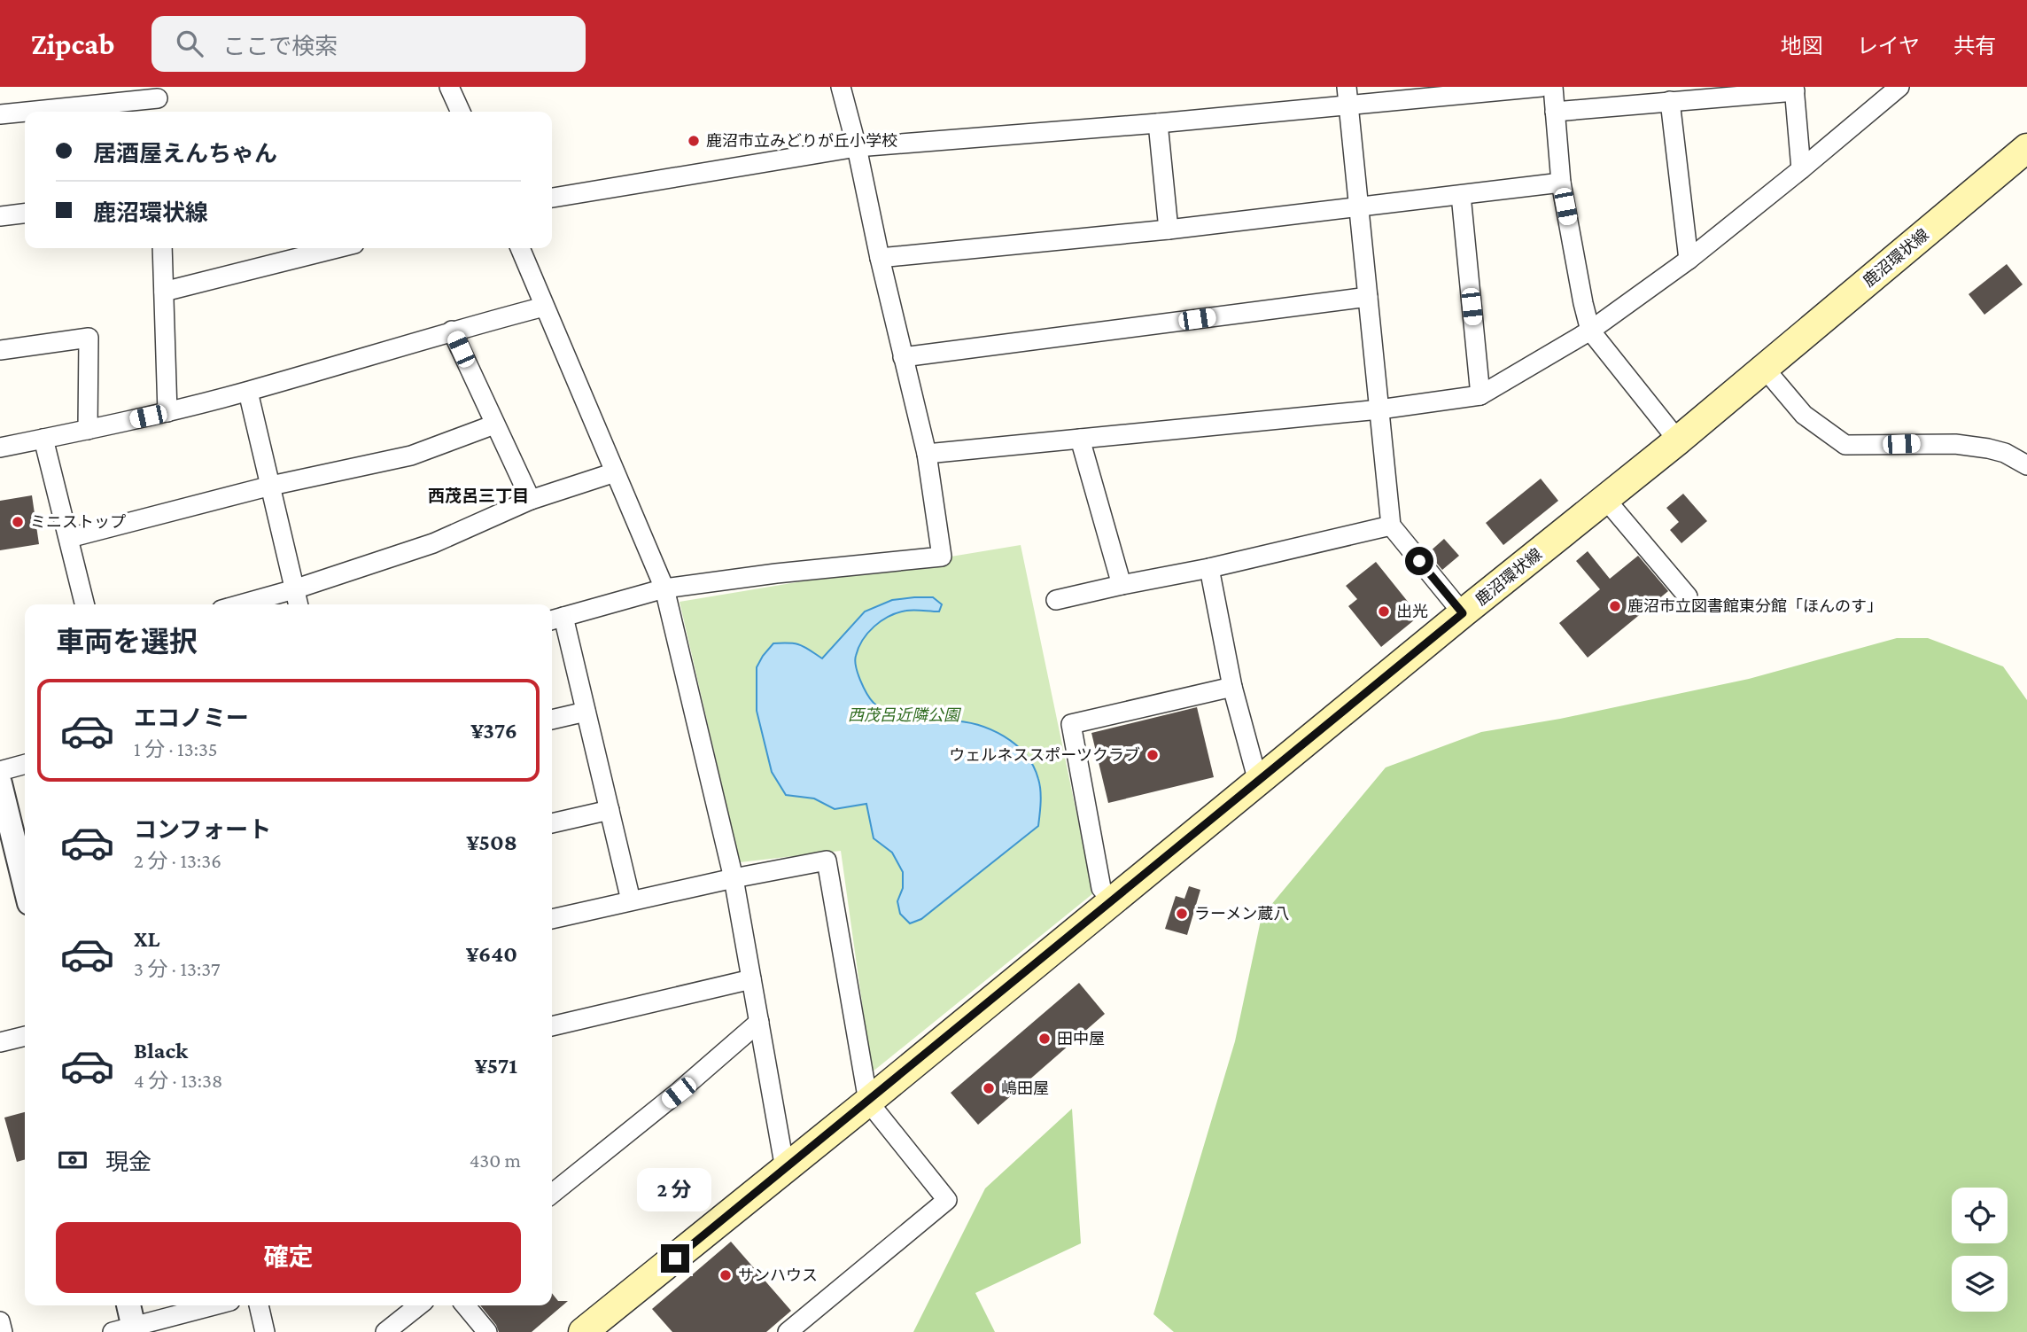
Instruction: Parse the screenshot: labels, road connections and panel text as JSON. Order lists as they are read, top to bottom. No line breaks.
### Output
{"streets":{"main road":["鹿沼環状線"]},"districts":["西茂呂三丁目"],"parks":["西茂呂近隣公園"],"places":["鹿沼市立みどりが丘小学校","ミニストップ","鹿沼市立図書館東分館「ほんのす」","出光","ウェルネススポーツクラブ","ラーメン蔵八","田中屋","嶋田屋","サンハウス"],"page":{"header":"Zipcab","search":"ここで検索","nav":["地図","レイヤ","共有"],"banner":["居酒屋えんちゃん","鹿沼環状線"],"heading":"車両を選択","list":[{"name":"エコノミー","note":"1 分 · 13:35","value":"¥376"},{"name":"コンフォート","note":"2 分 · 13:36","value":"¥508"},{"name":"XL","note":"3 分 · 13:37","value":"¥640"},{"name":"Black","note":"4 分 · 13:38","value":"¥571"}],"pay":["現金","430 m"],"bubble":"2 分","buttons":"確定"}}
